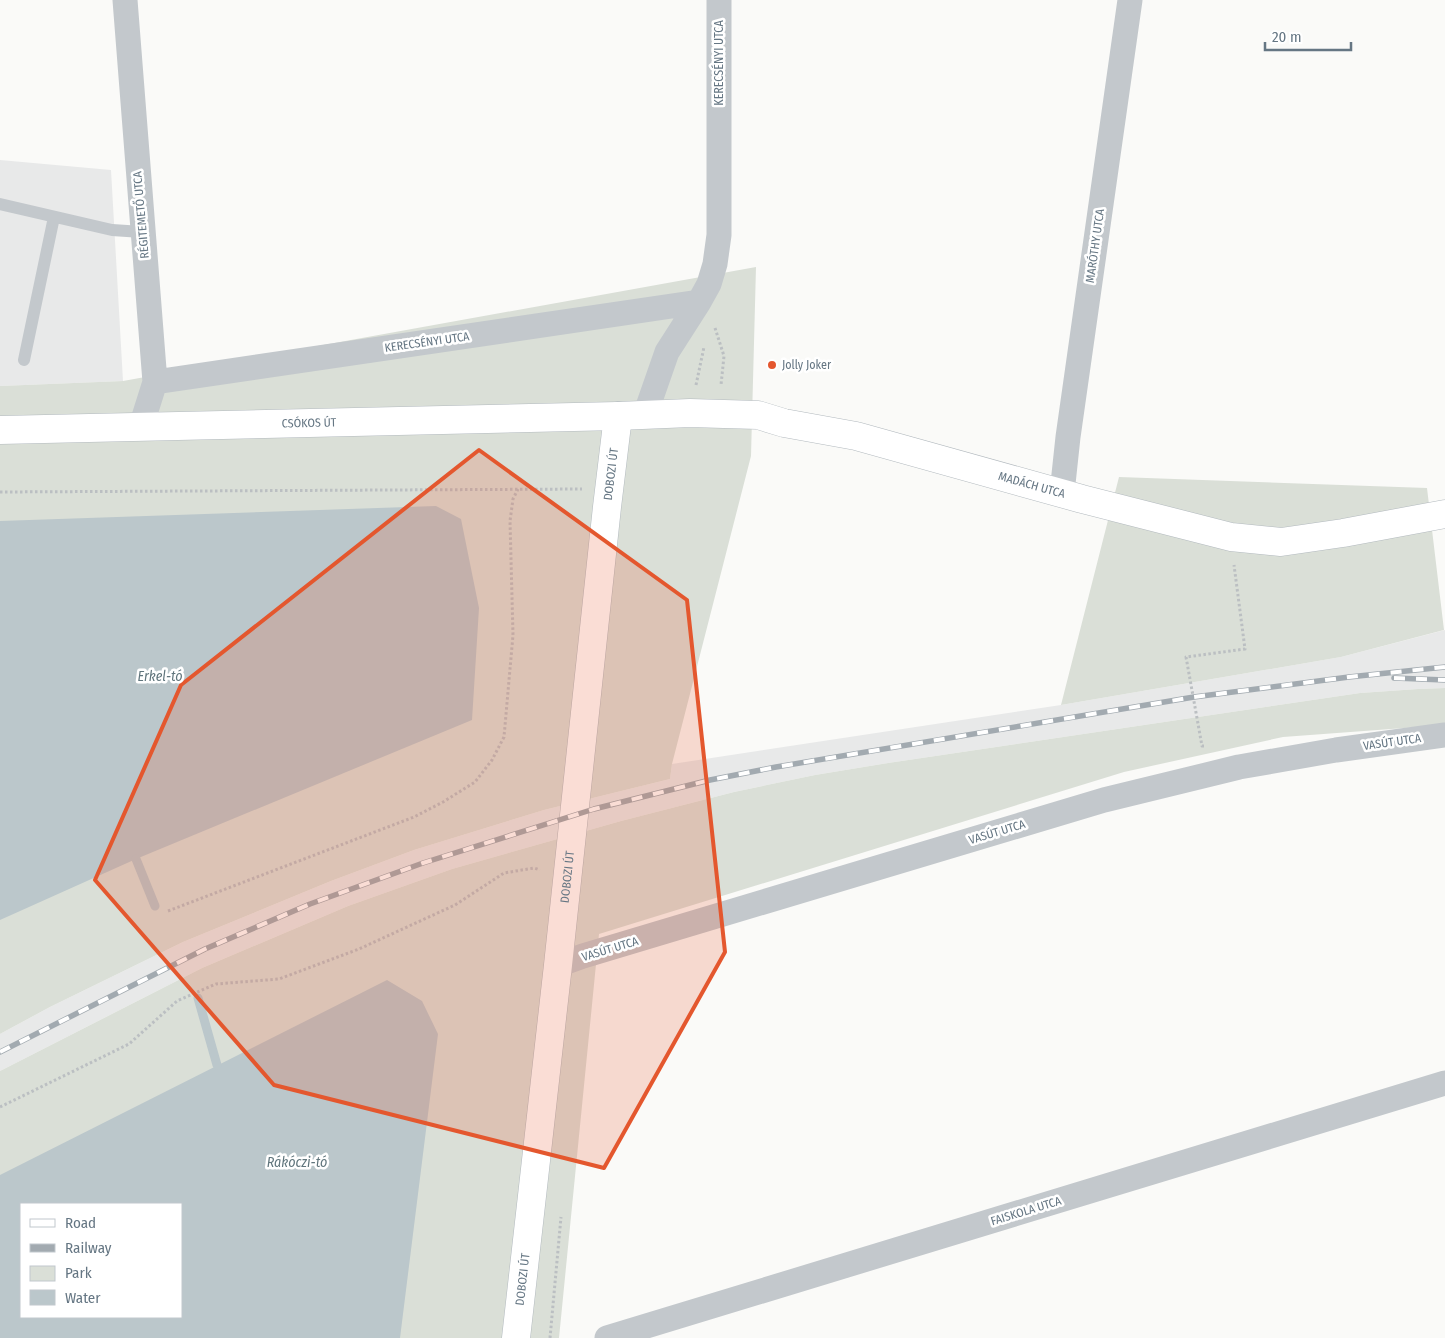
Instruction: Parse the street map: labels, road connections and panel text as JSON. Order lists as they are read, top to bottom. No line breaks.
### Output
{"streets":{"main road":["CSÓKOS ÚT","DOBOZI ÚT","MADÁCH UTCA"],"street":["KERECSÉNYI UTCA","RÉGITEMETŐ UTCA","MARÓTHY UTCA","VASÚT UTCA","FAISKOLA UTCA"]},"crossings":[["KERECSÉNYI UTCA","RÉGITEMETŐ UTCA"],["KERECSÉNYI UTCA","MADÁCH UTCA"],["RÉGITEMETŐ UTCA","CSÓKOS ÚT"],["MARÓTHY UTCA","MADÁCH UTCA"],["CSÓKOS ÚT","DOBOZI ÚT"],["CSÓKOS ÚT","MADÁCH UTCA"],["DOBOZI ÚT","MADÁCH UTCA"],["DOBOZI ÚT","VASÚT UTCA"]],"water":["Erkel-tó","Rákóczi-tó"],"places":["Jolly Joker"],"legend":["Road","Railway","Park","Water"],"scale_bar":"20 m"}
